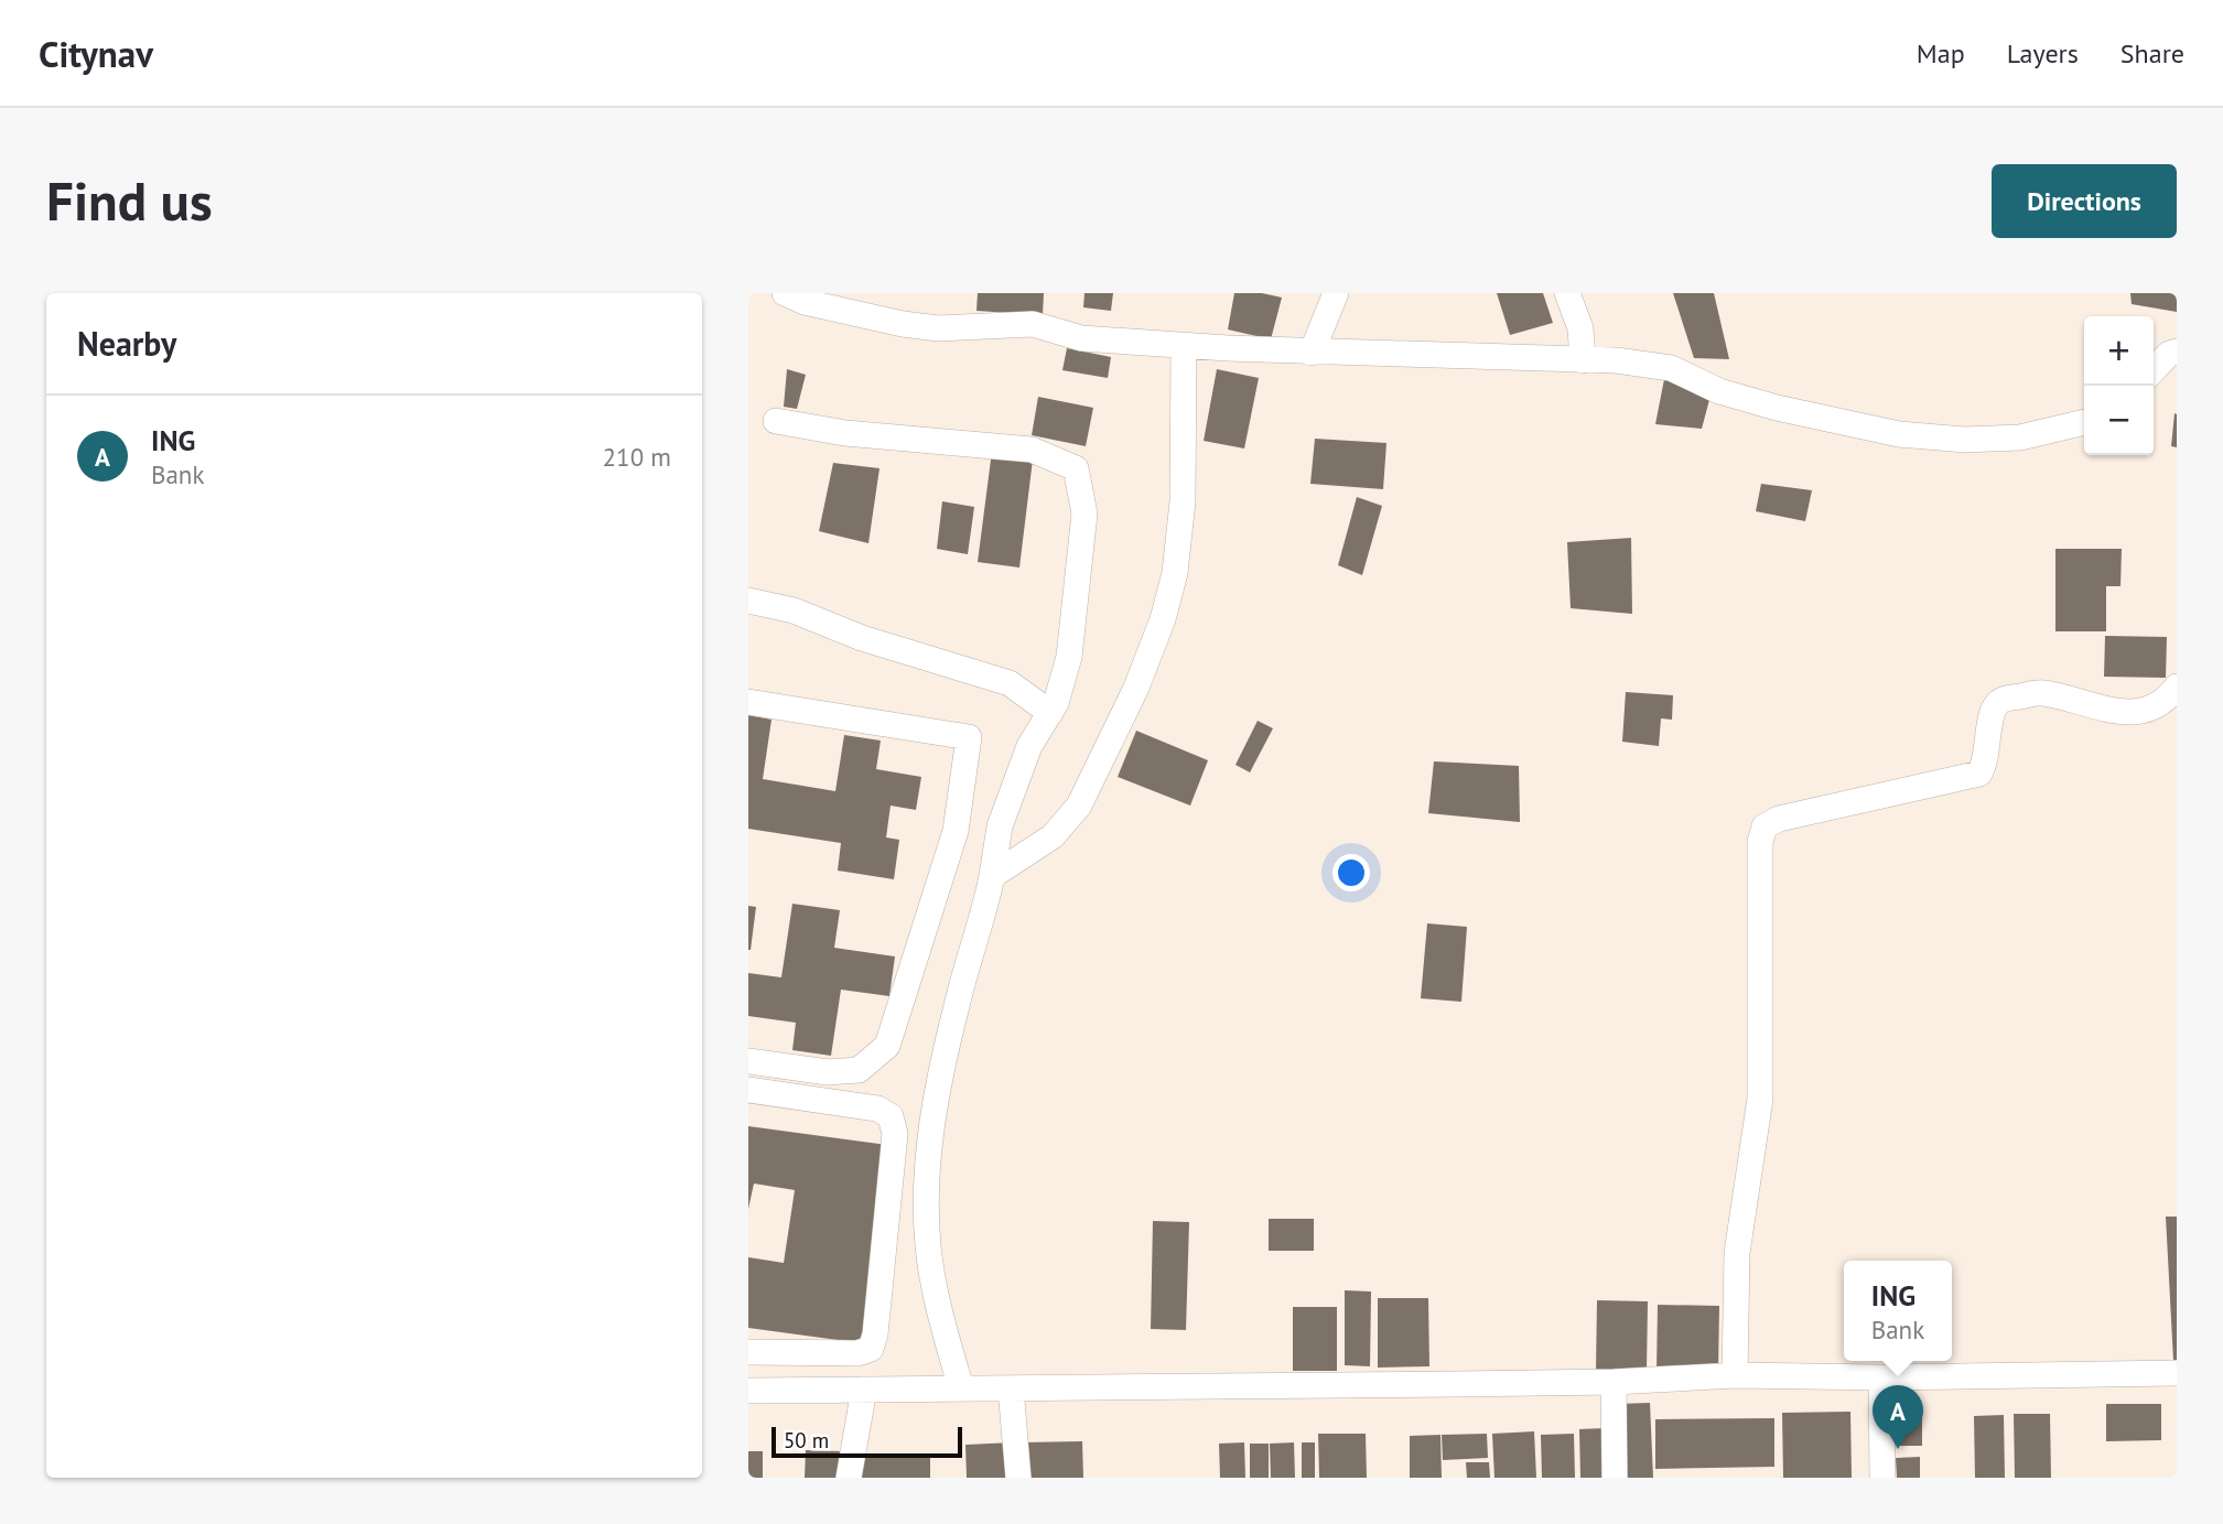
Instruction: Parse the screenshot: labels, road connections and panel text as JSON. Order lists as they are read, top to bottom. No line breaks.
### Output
{"scale_bar":"50 m","page":{"header":"Citynav","nav":["Map","Layers","Share"],"buttons":"Directions","title":"Find us","heading":"Nearby","map_buttons":["+","−"],"list":[{"mark":"A","name":"ING","note":"Bank","value":"210 m"}],"popup":["ING","Bank"],"pins":"A","scale":"50 m"}}
